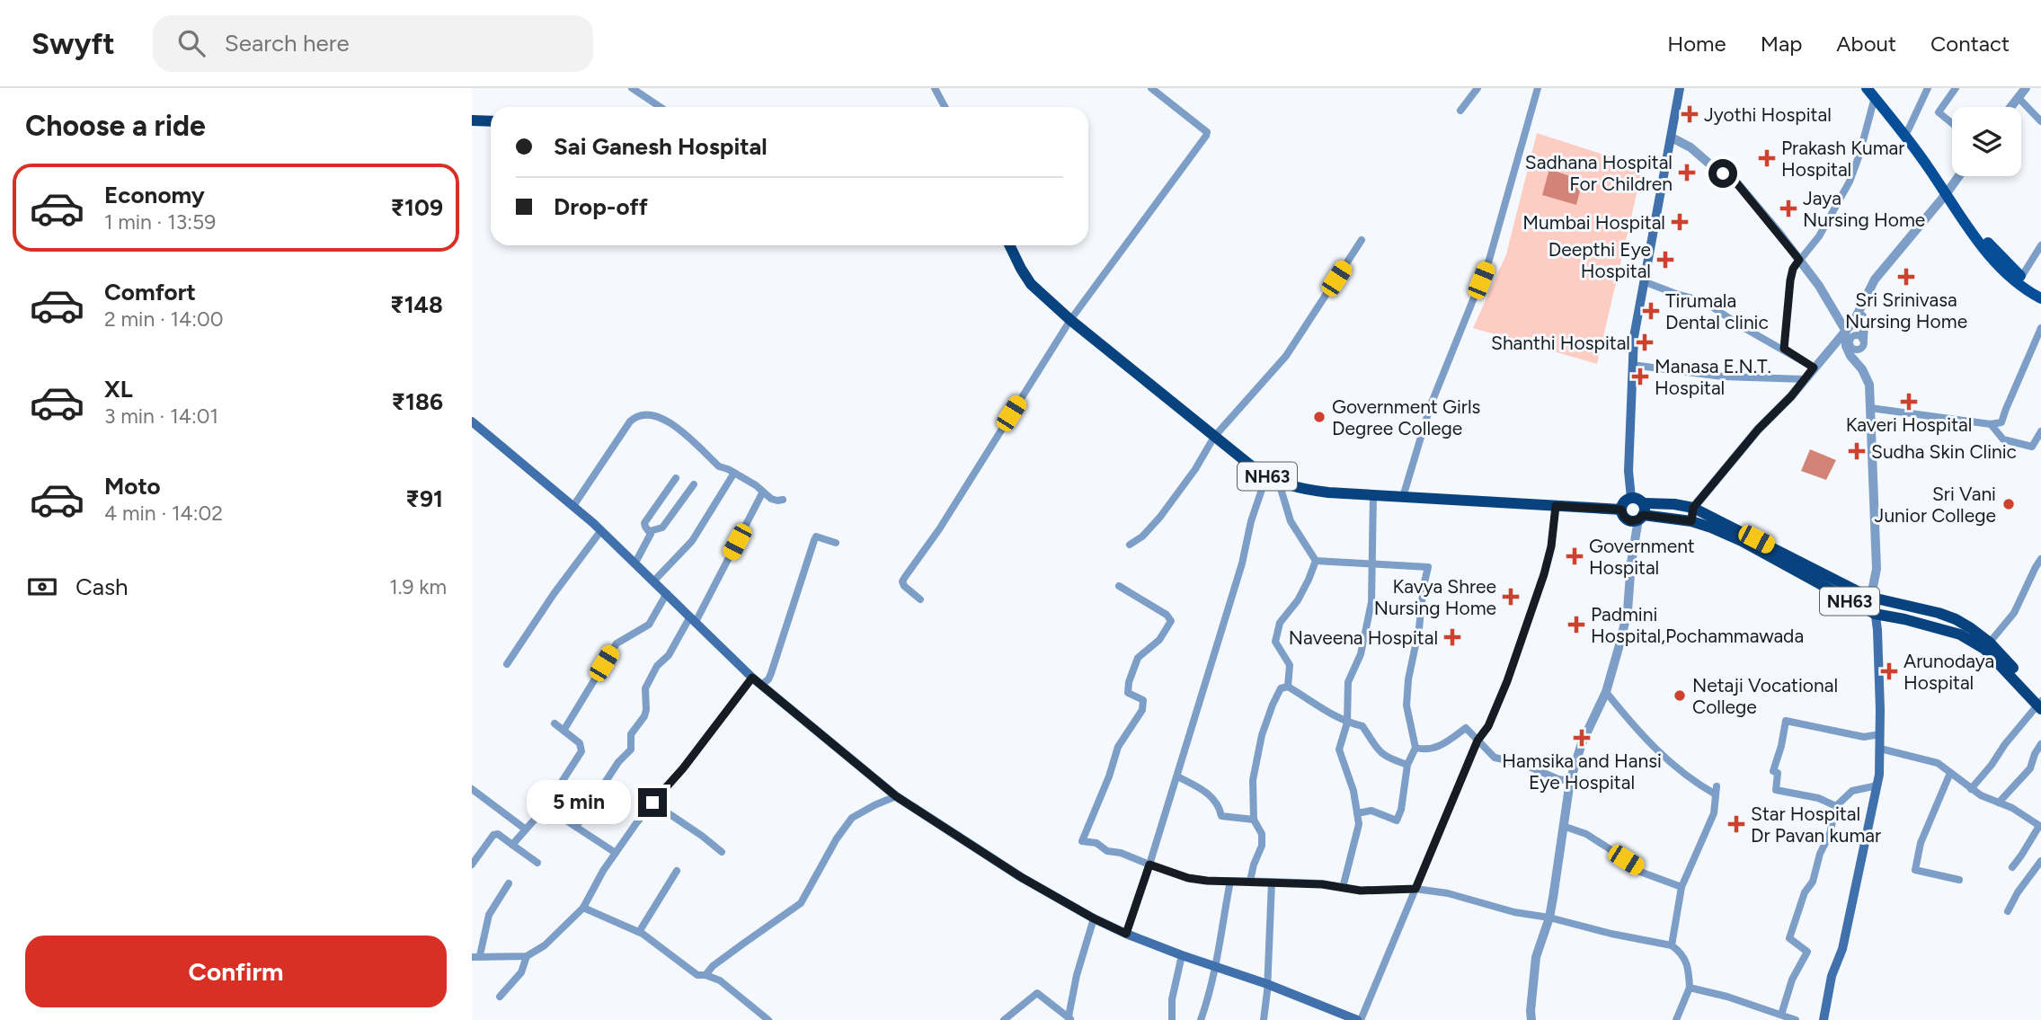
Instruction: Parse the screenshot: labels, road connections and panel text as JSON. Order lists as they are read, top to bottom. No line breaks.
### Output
{"streets":{"highway":["NH63"]},"places":{"health":["Jyothi Hospital","Prakash Kumar Hospital","Sadhana Hospital For Children","Jaya Nursing Home","Mumbai Hospital","Deepthi Eye Hospital","Sri Srinivasa Nursing Home","Tirumala Dental clinic","Shanthi Hospital","Manasa E.N.T. Hospital","Kaveri Hospital","Sudha Skin Clinic","Government Hospital","Kavya Shree Nursing Home","Padmini Hospital,Pochammawada","Naveena Hospital","Arunodaya Hospital","Hamsika and Hansi Eye Hospital","Star Hospital Dr Pavan kumar"],"other":["Government Girls Degree College","Sri Vani Junior College","Netaji Vocational College"]},"page":{"header":"Swyft","search":"Search here","nav":["Home","Map","About","Contact"],"heading":"Choose a ride","banner":["Sai Ganesh Hospital","Drop-off"],"list":[{"name":"Economy","note":"1 min · 13:59","value":"₹109"},{"name":"Comfort","note":"2 min · 14:00","value":"₹148"},{"name":"XL","note":"3 min · 14:01","value":"₹186"},{"name":"Moto","note":"4 min · 14:02","value":"₹91"}],"pay":["Cash","1.9 km"],"bubble":"5 min","buttons":"Confirm"}}
